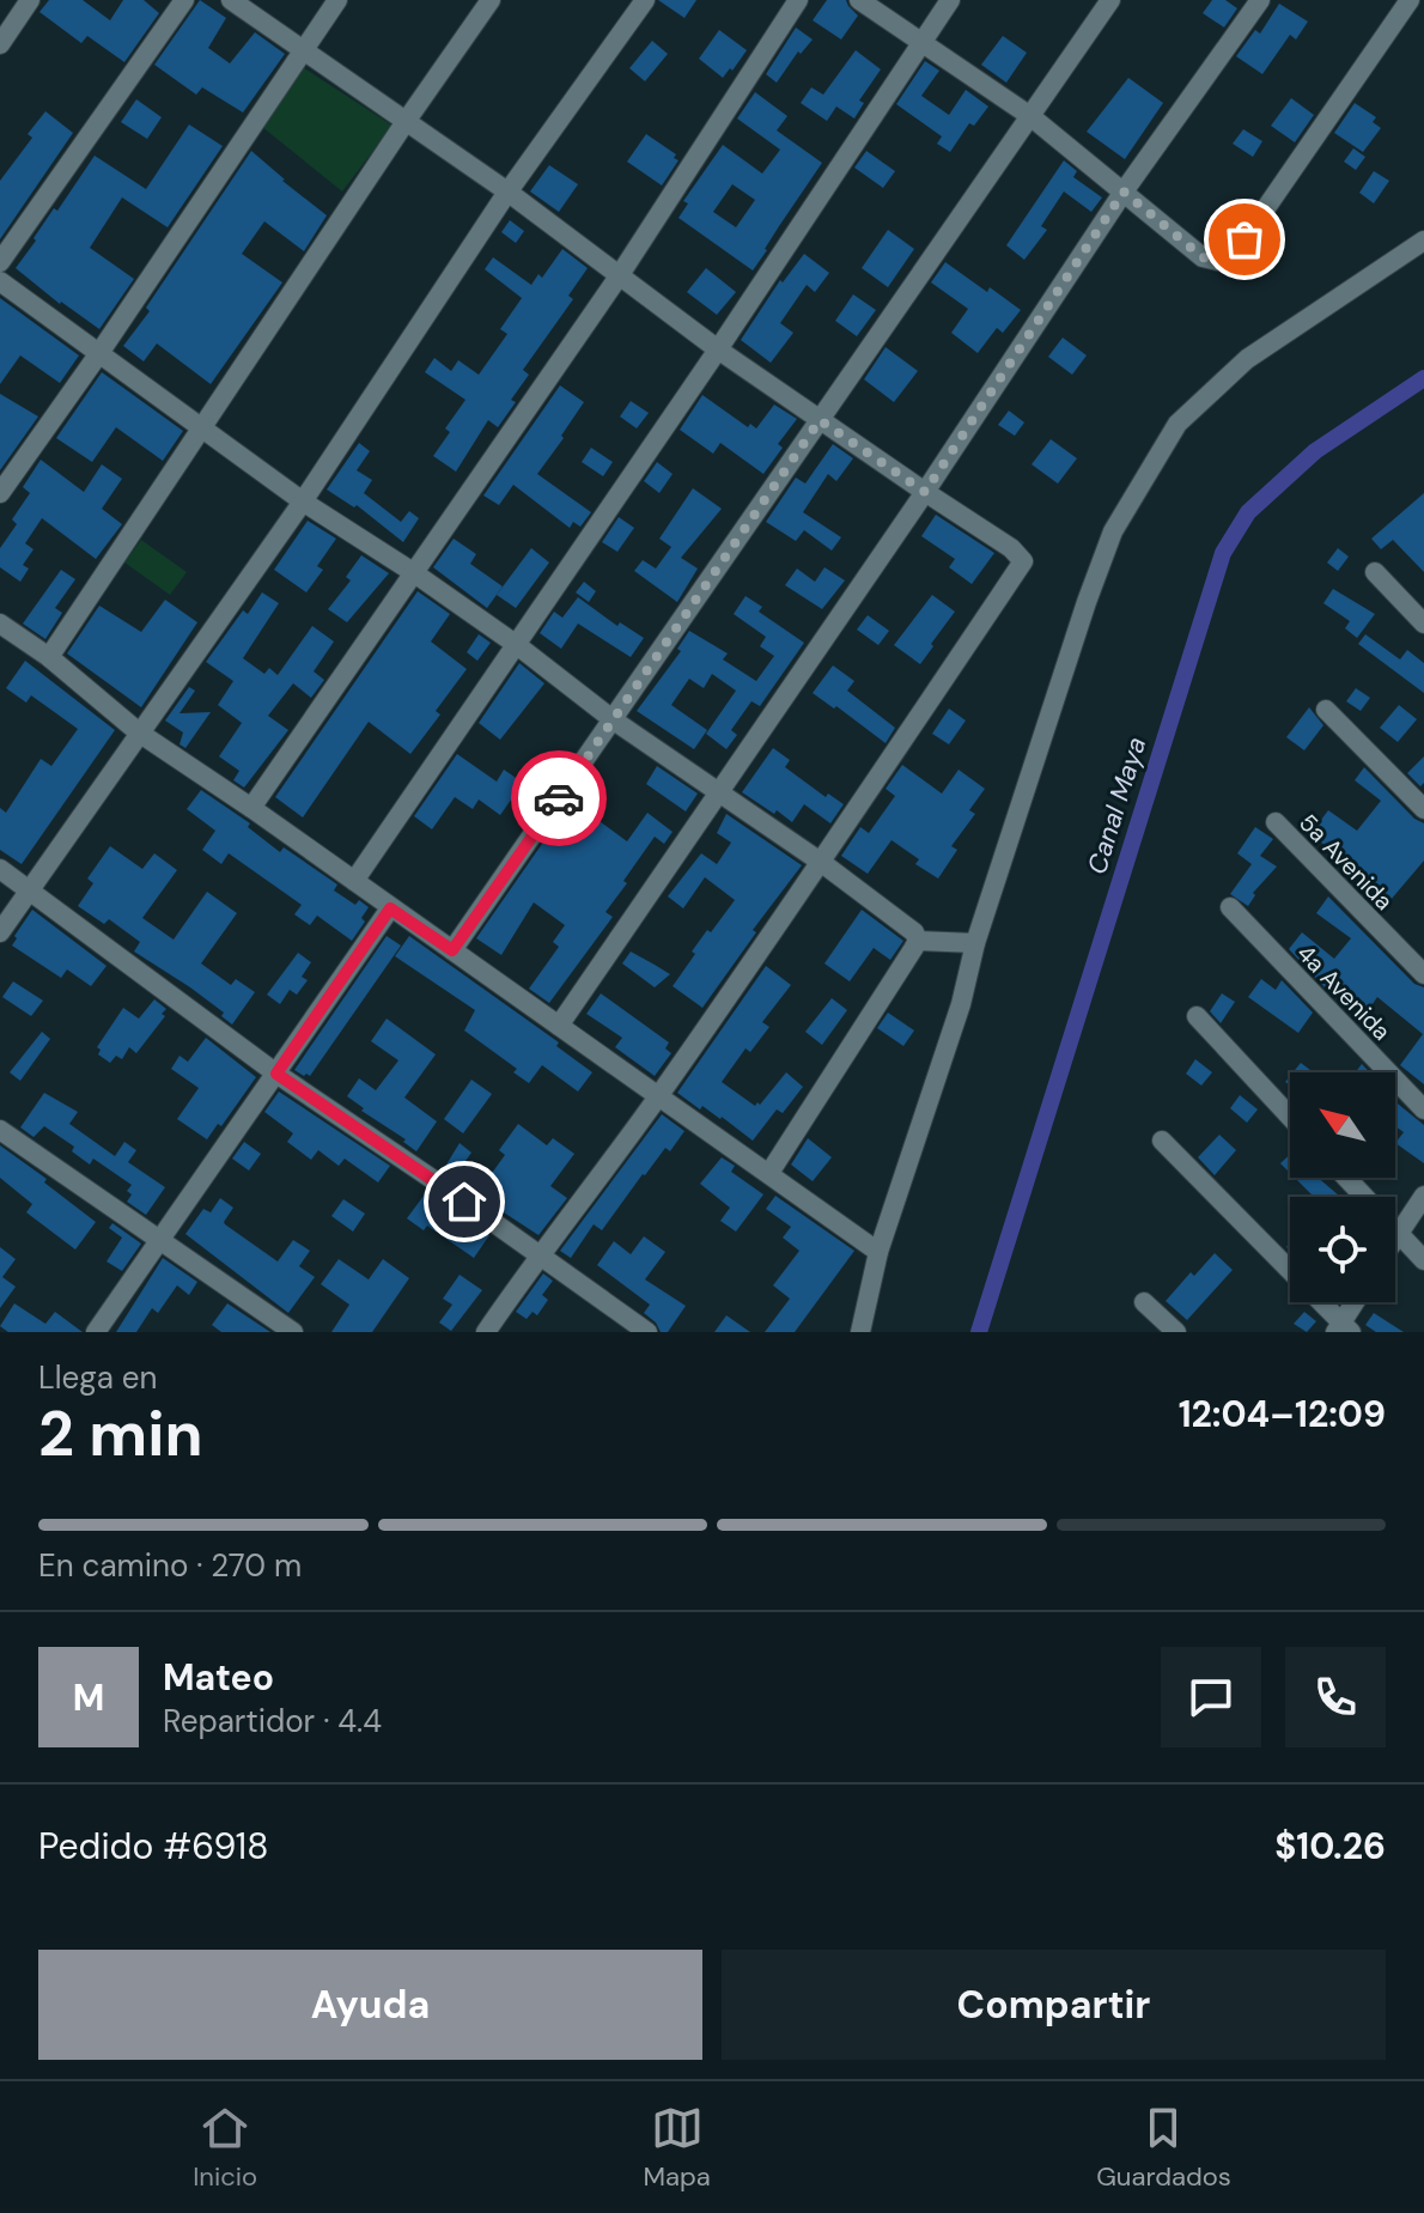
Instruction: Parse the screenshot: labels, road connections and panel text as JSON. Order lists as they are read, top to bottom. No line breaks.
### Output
{"streets":{"street":["5a Avenida","4a Avenida"]},"water":["Canal Maya"],"north":"top left","page":{"heading":["2 min","Llega en","12:04–12:09"],"panel":["Mateo","Repartidor · 4.4","Pedido #6918","$10.26"],"bar":"En camino · 270 m","round":"M","buttons":["Ayuda","Compartir"],"tabs":["Inicio","Mapa","Guardados"]}}
